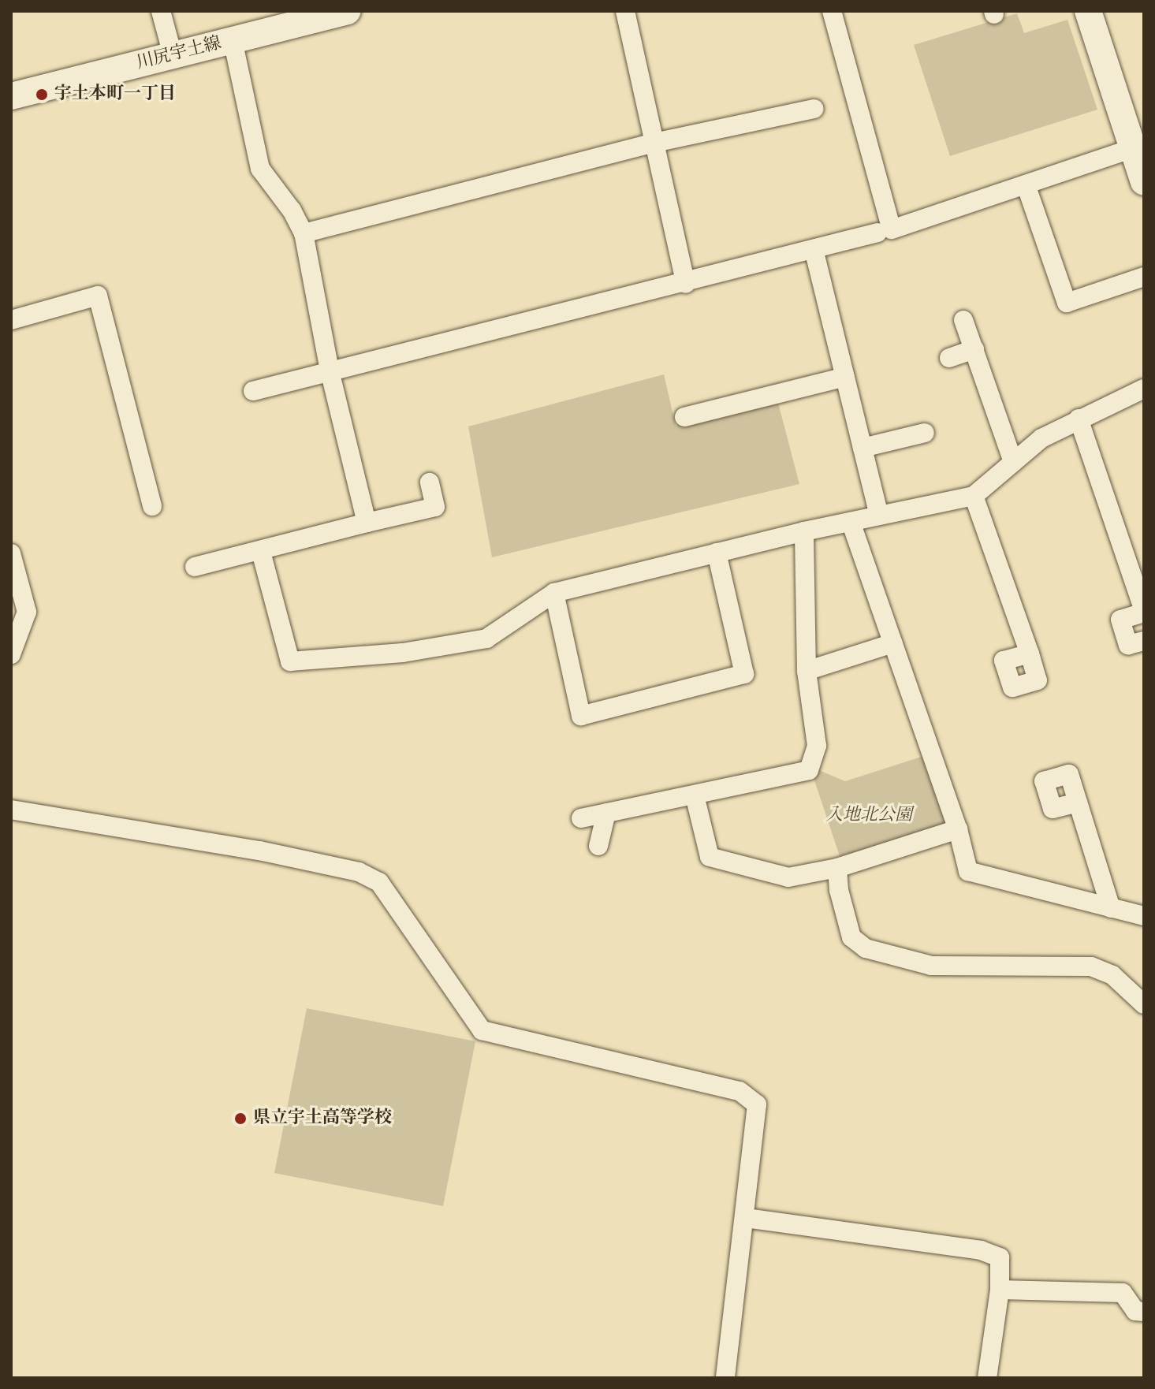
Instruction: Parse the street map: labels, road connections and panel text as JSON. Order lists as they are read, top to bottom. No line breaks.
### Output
{"streets":{"main road":["川尻宇土線"]},"parks":["入地北公園"],"places":["宇土本町一丁目","県立宇土高等学校"]}
